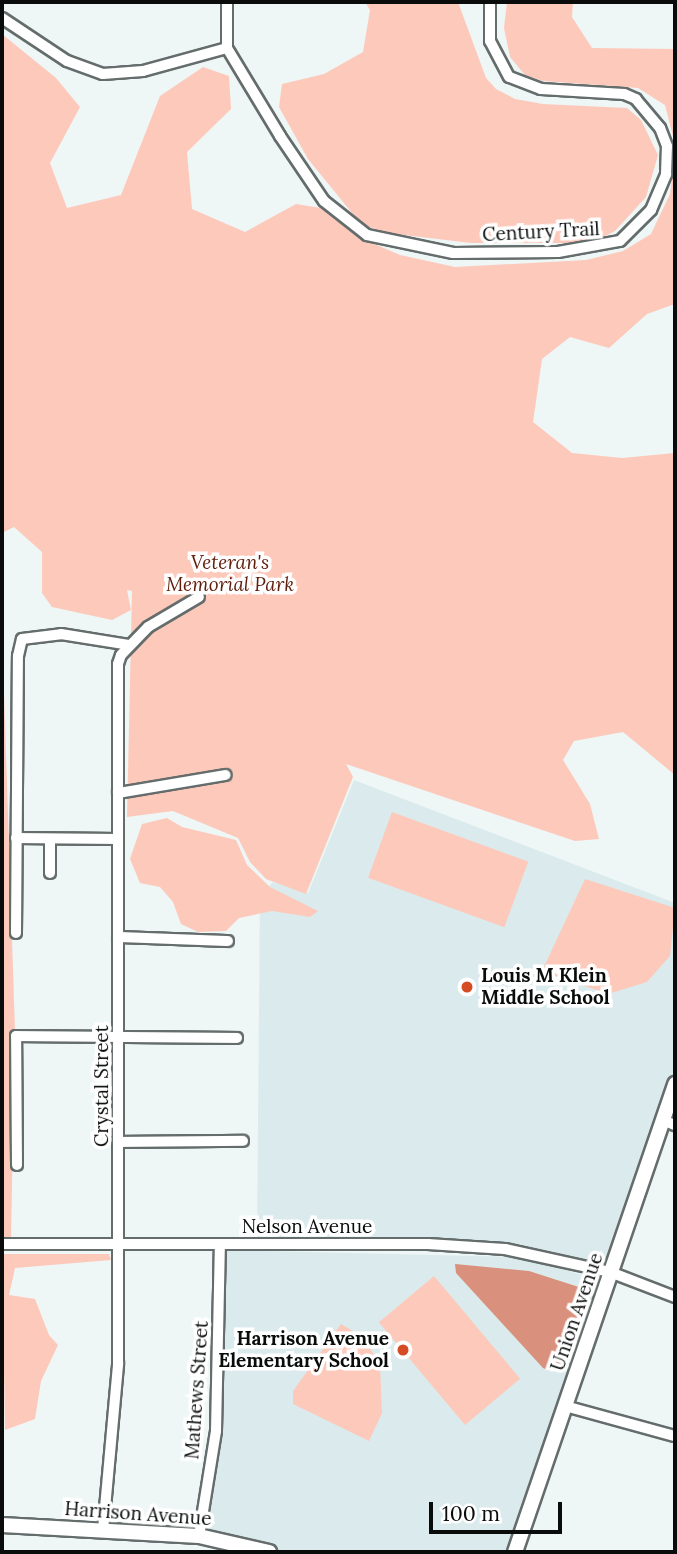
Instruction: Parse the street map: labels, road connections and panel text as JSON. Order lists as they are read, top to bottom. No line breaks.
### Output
{"streets":{"street":["Century Trail","Crystal Street","Nelson Avenue","Union Avenue","Mathews Street","Harrison Avenue"]},"crossings":[["Crystal Street","Nelson Avenue"],["Crystal Street","Harrison Avenue"],["Nelson Avenue","Union Avenue"],["Nelson Avenue","Mathews Street"],["Mathews Street","Harrison Avenue"]],"parks":["Veteran's Memorial Park"],"places":["Louis M Klein Middle School","Harrison Avenue Elementary School"],"scale_bar":"100 m"}
